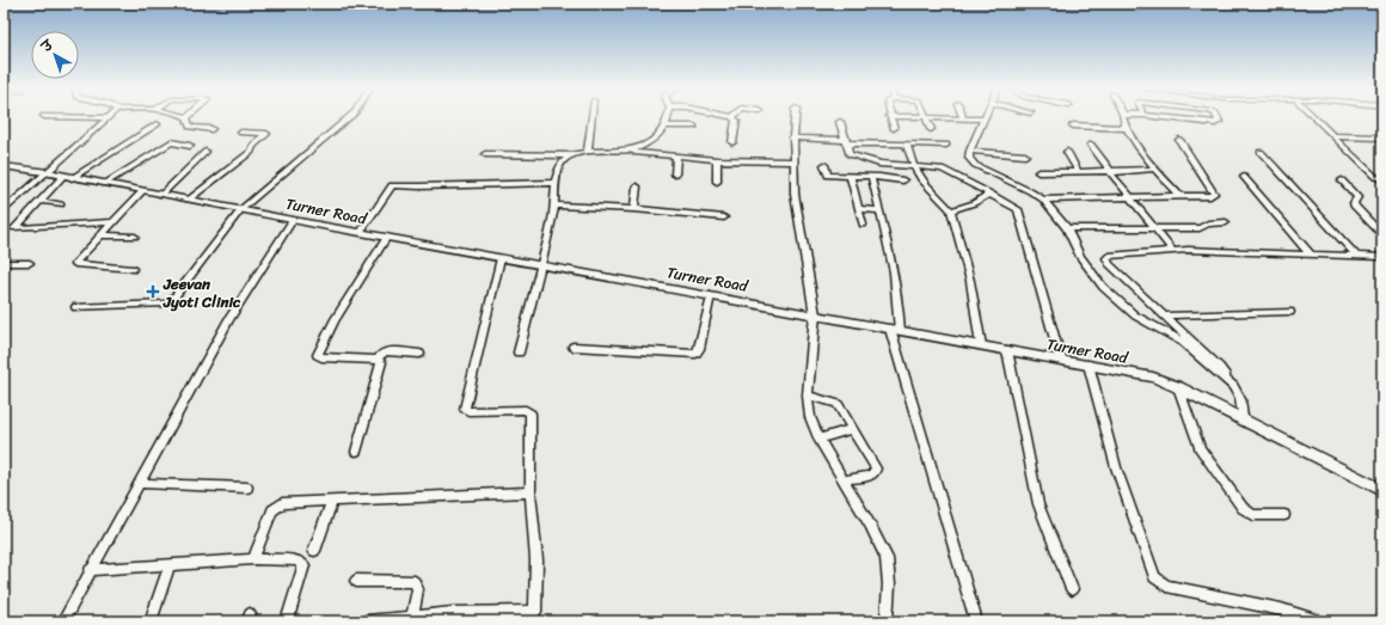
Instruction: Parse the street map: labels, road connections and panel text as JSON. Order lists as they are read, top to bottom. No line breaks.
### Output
{"streets":{"main road":["Turner Road"]},"places":{"health":["Jeevan Jyoti Clinic"]},"north":"top left"}
